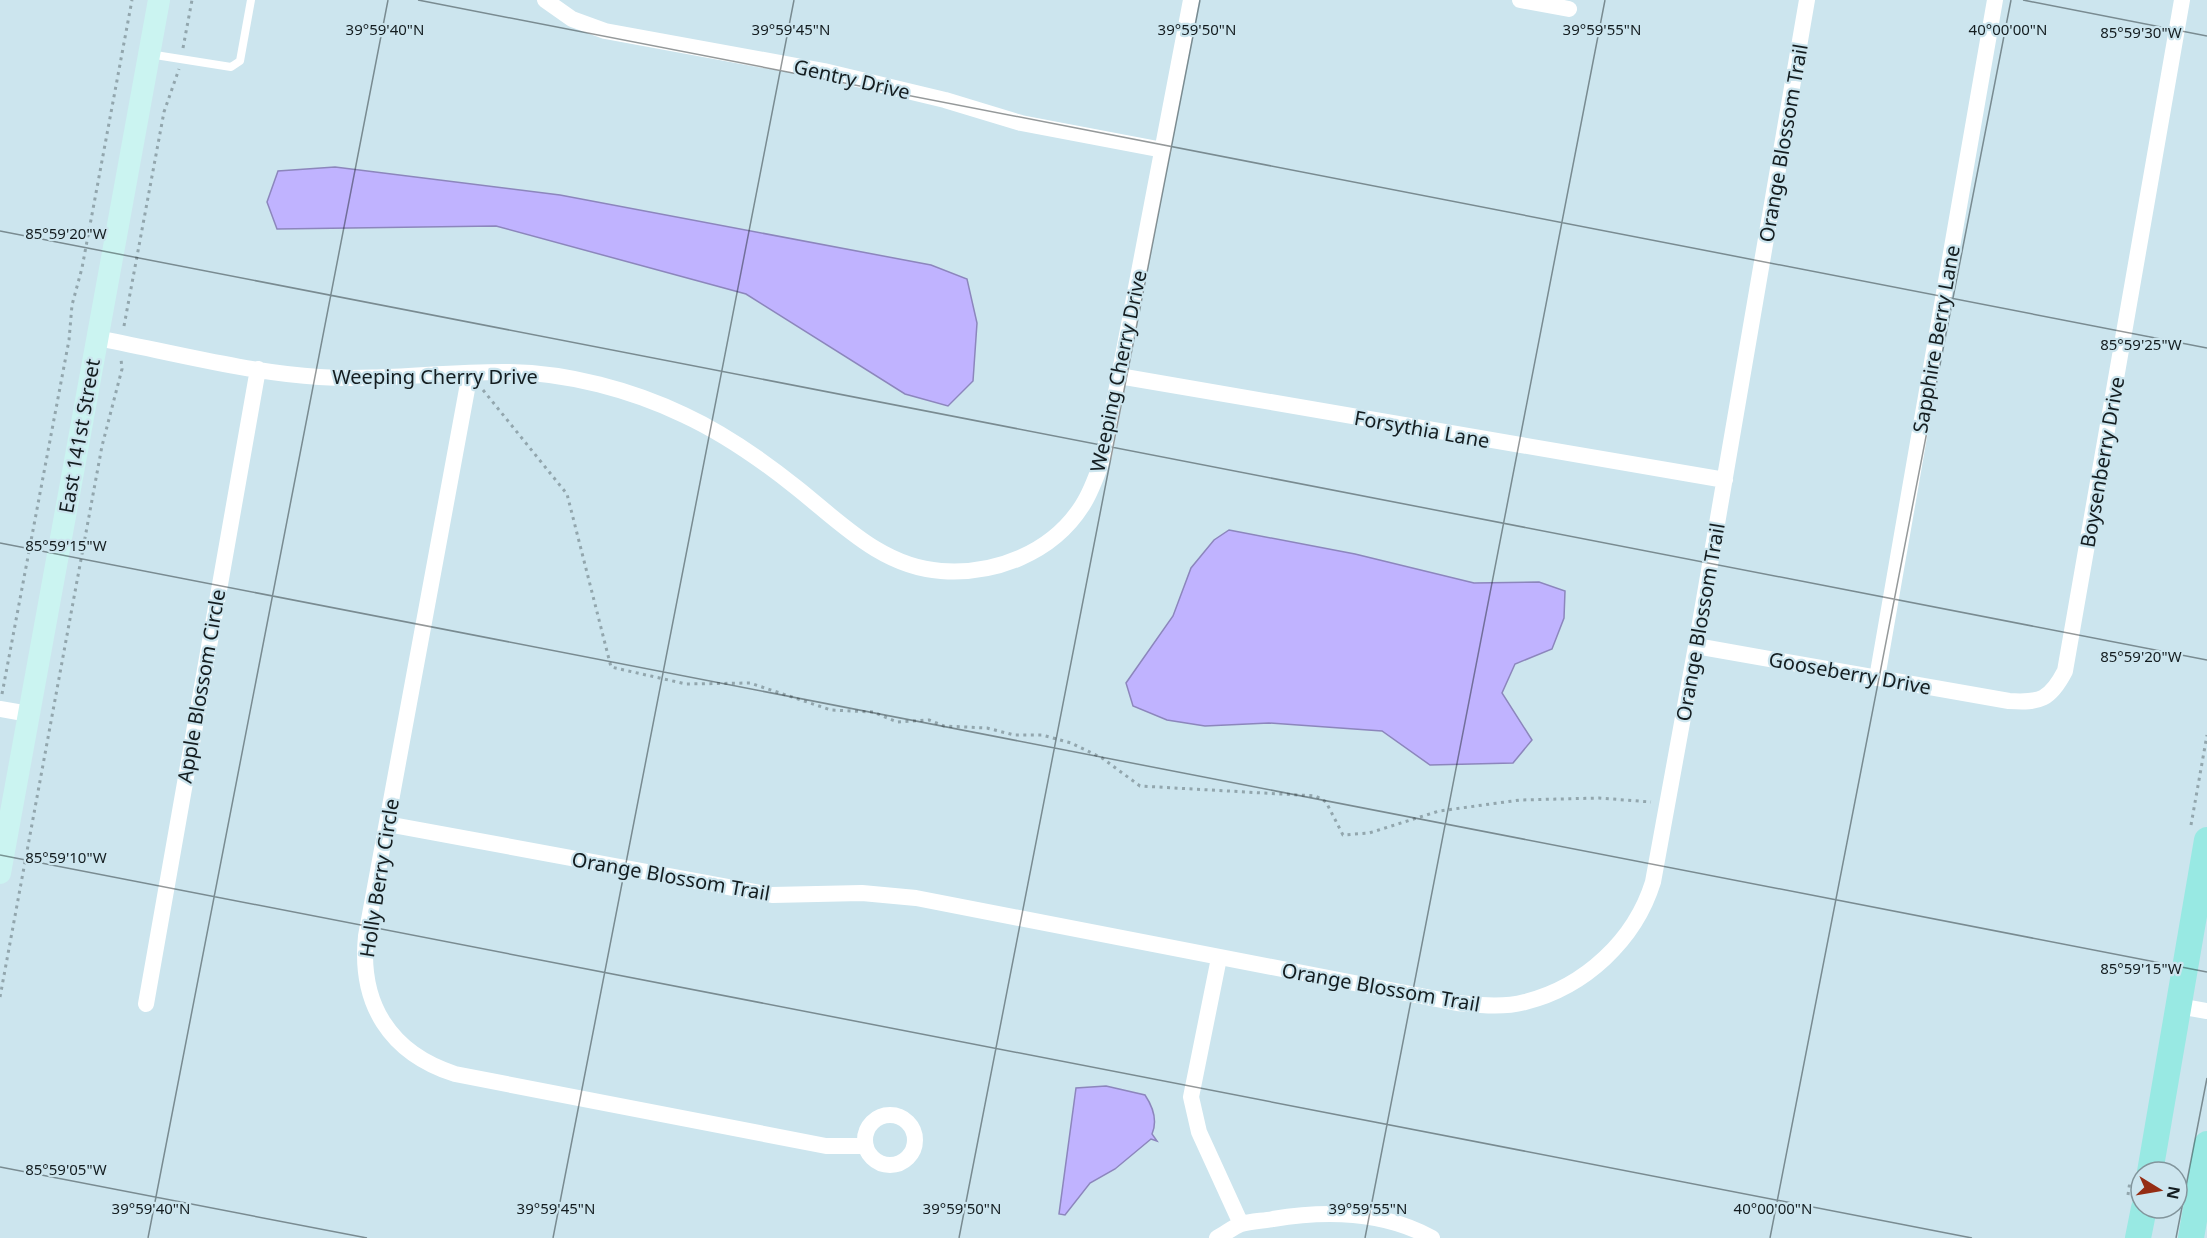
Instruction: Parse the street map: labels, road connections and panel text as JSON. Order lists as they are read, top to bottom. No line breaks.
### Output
{"streets":{"street":["Gentry Drive","Orange Blossom Trail","Sapphire Berry Lane","Weeping Cherry Drive","Forsythia Lane","East 141st Street","Boysenberry Drive","Gooseberry Drive","Apple Blossom Circle","Holly Berry Circle"]},"crossings":[["Gentry Drive","Weeping Cherry Drive"],["Orange Blossom Trail","Forsythia Lane"],["Orange Blossom Trail","Gooseberry Drive"],["Orange Blossom Trail","Holly Berry Circle"],["Sapphire Berry Lane","Gooseberry Drive"],["Weeping Cherry Drive","Forsythia Lane"],["Weeping Cherry Drive","East 141st Street"],["Weeping Cherry Drive","Apple Blossom Circle"],["Weeping Cherry Drive","Holly Berry Circle"],["Boysenberry Drive","Gooseberry Drive"]],"north":"right","coordinates":["39°59'40\"N","39°59'45\"N","39°59'50\"N","39°59'55\"N","40°00'00\"N","85°59'30\"W","85°59'20\"W","85°59'25\"W","85°59'15\"W","85°59'10\"W","85°59'05\"W"]}
